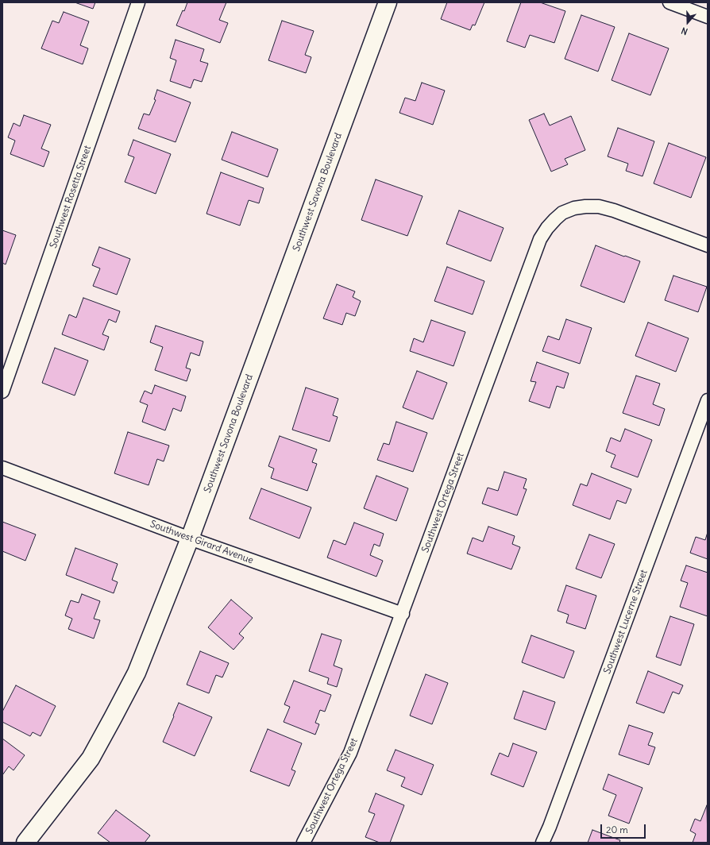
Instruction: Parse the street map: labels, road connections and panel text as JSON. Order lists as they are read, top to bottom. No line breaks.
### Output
{"streets":{"street":["Southwest Savona Boulevard","Southwest Rosetta Street","Southwest Ortega Street","Southwest Girard Avenue","Southwest Lucerne Street"]},"crossings":[["Southwest Savona Boulevard","Southwest Girard Avenue"],["Southwest Ortega Street","Southwest Girard Avenue"]],"scale_bar":"20 m","north":"bottom"}
